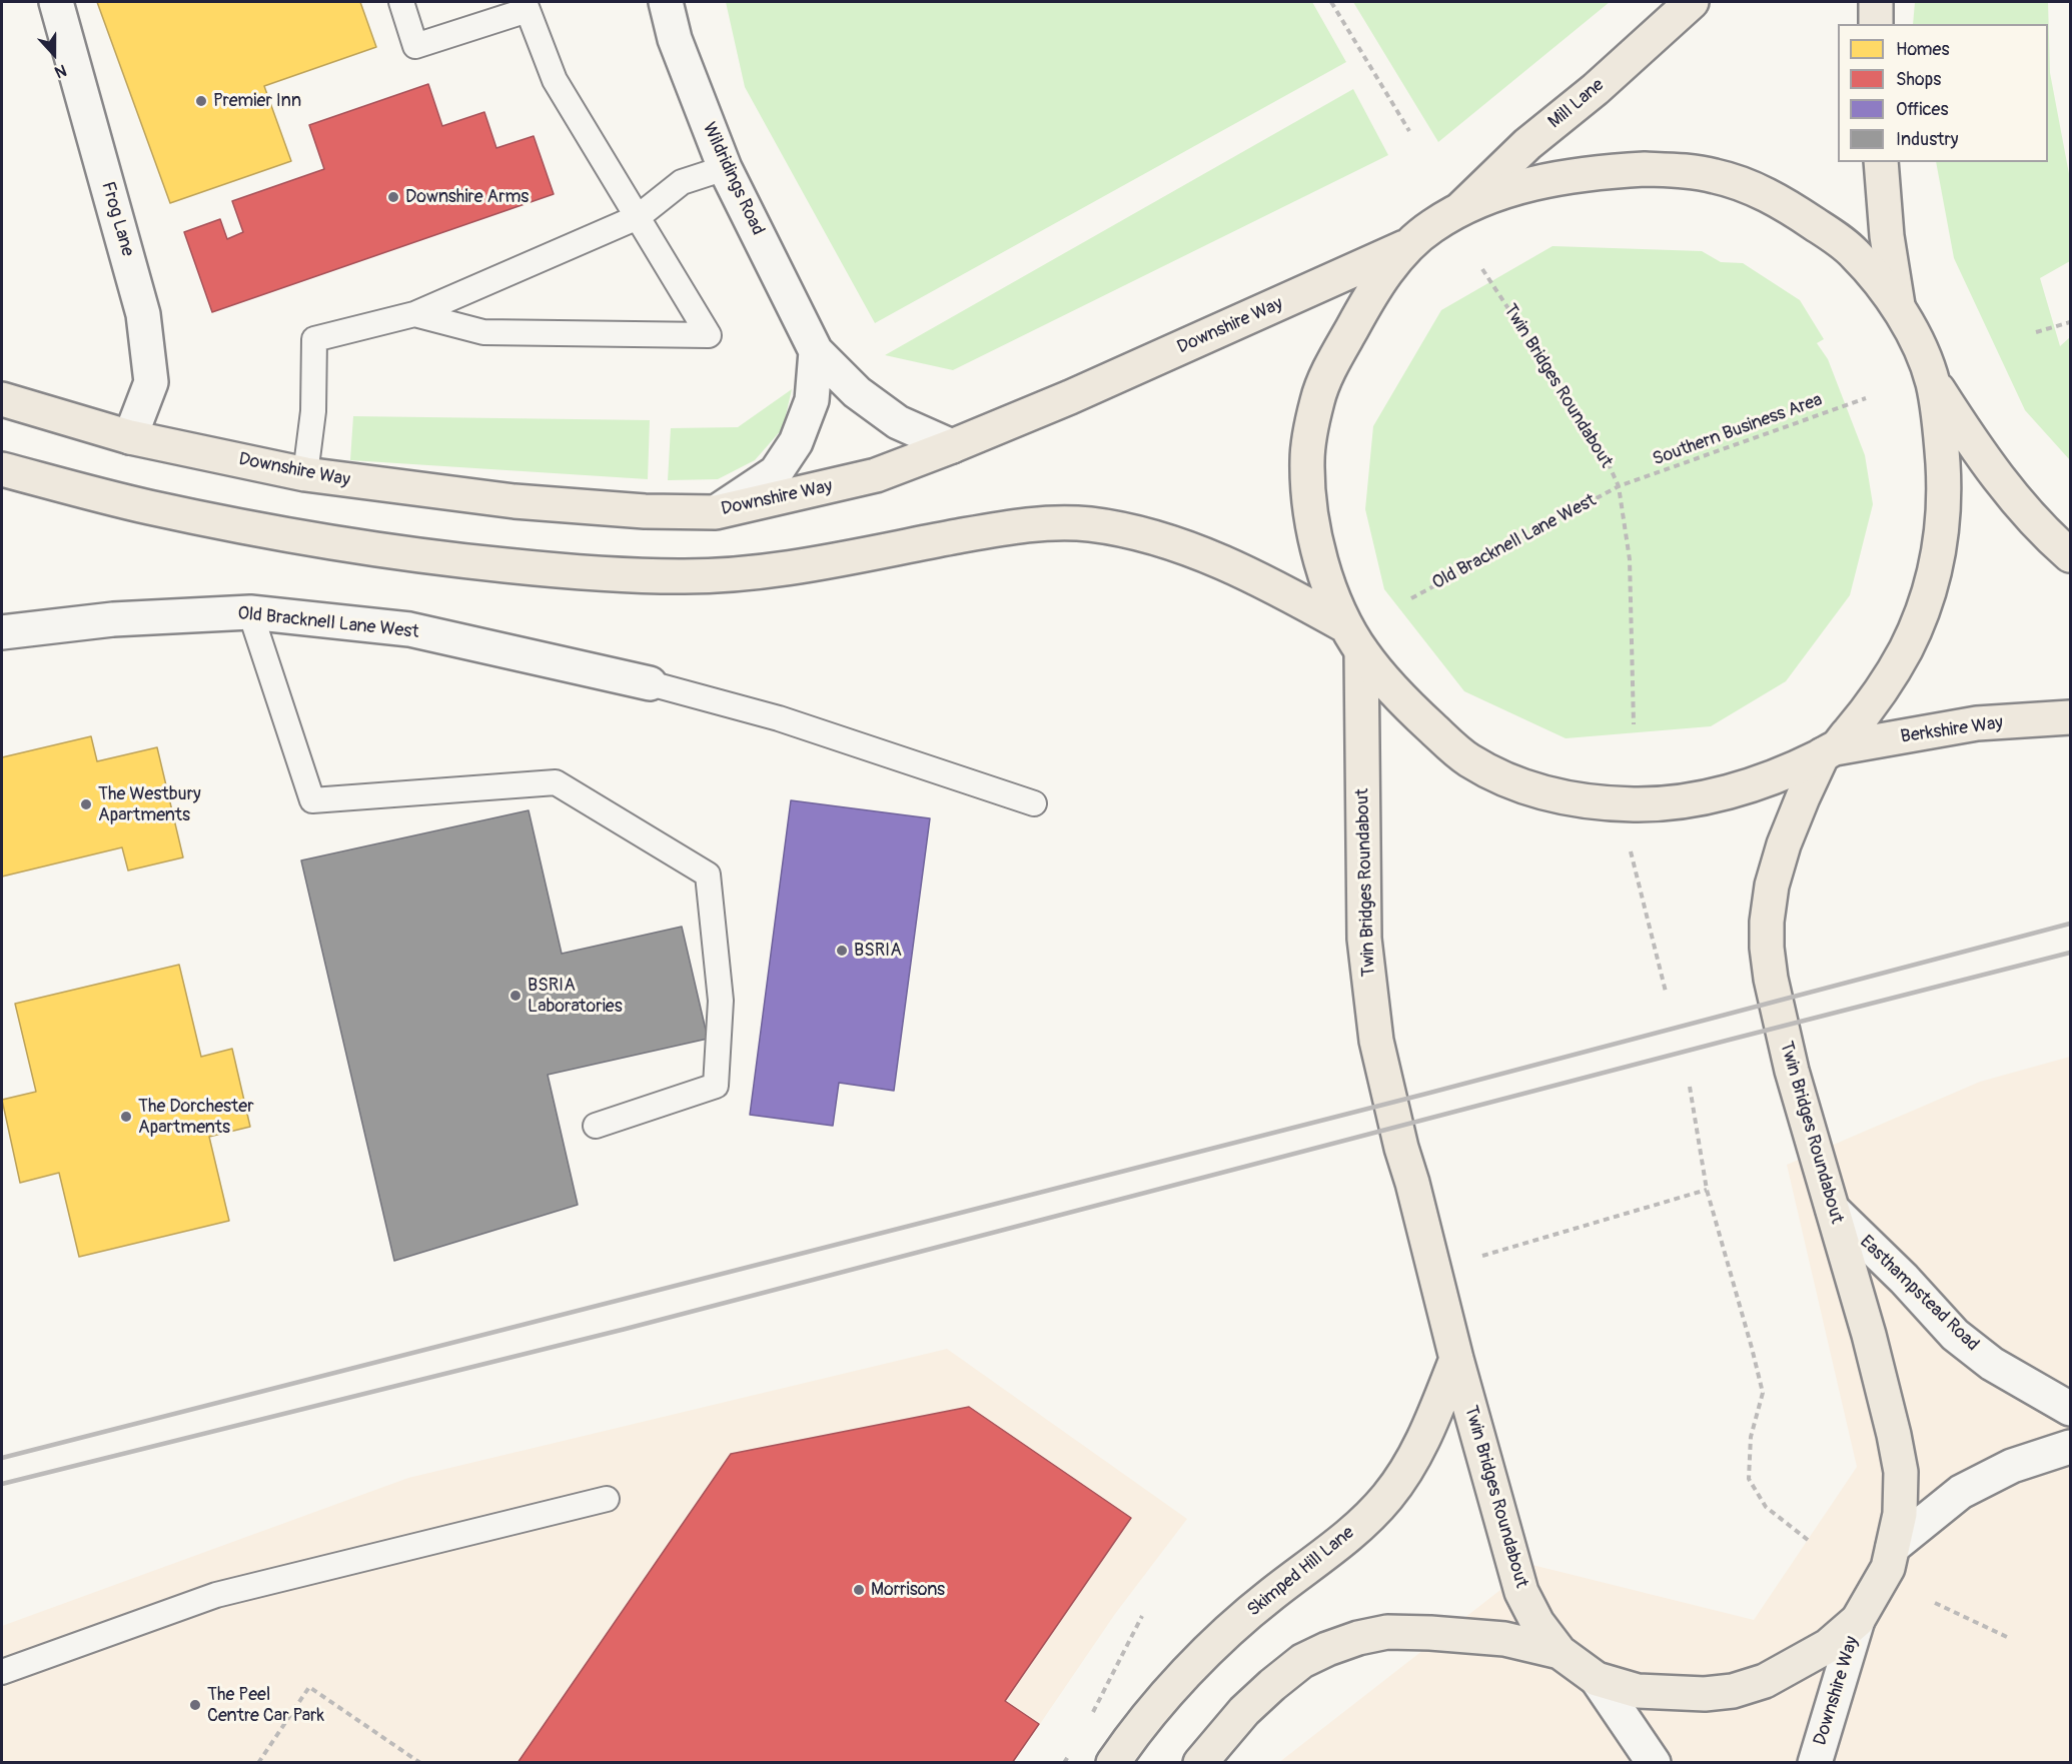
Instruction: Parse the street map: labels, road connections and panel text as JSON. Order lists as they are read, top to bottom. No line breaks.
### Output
{"streets":{"main road":["Mill Lane","Downshire Way","Twin Bridges Roundabout","Berkshire Way","Skimped Hill Lane"],"street":["Wildridings Road","Frog Lane","Old Bracknell Lane West","Easthampstead Road"],"path":["Southern Business Area"]},"crossings":[["Mill Lane","Twin Bridges Roundabout"],["Wildridings Road","Downshire Way"],["Frog Lane","Downshire Way"],["Downshire Way","Twin Bridges Roundabout"],["Twin Bridges Roundabout","Southern Business Area"],["Twin Bridges Roundabout","Old Bracknell Lane West"],["Twin Bridges Roundabout","Berkshire Way"],["Twin Bridges Roundabout","Easthampstead Road"],["Twin Bridges Roundabout","Skimped Hill Lane"],["Southern Business Area","Old Bracknell Lane West"]],"places":["Premier Inn","Downshire Arms","The Westbury Apartments","BSRIA","BSRIA Laboratories","The Dorchester Apartments","Morrisons","The Peel Centre Car Park"],"legend":["Homes","Shops","Offices","Industry"],"north":"bottom"}
